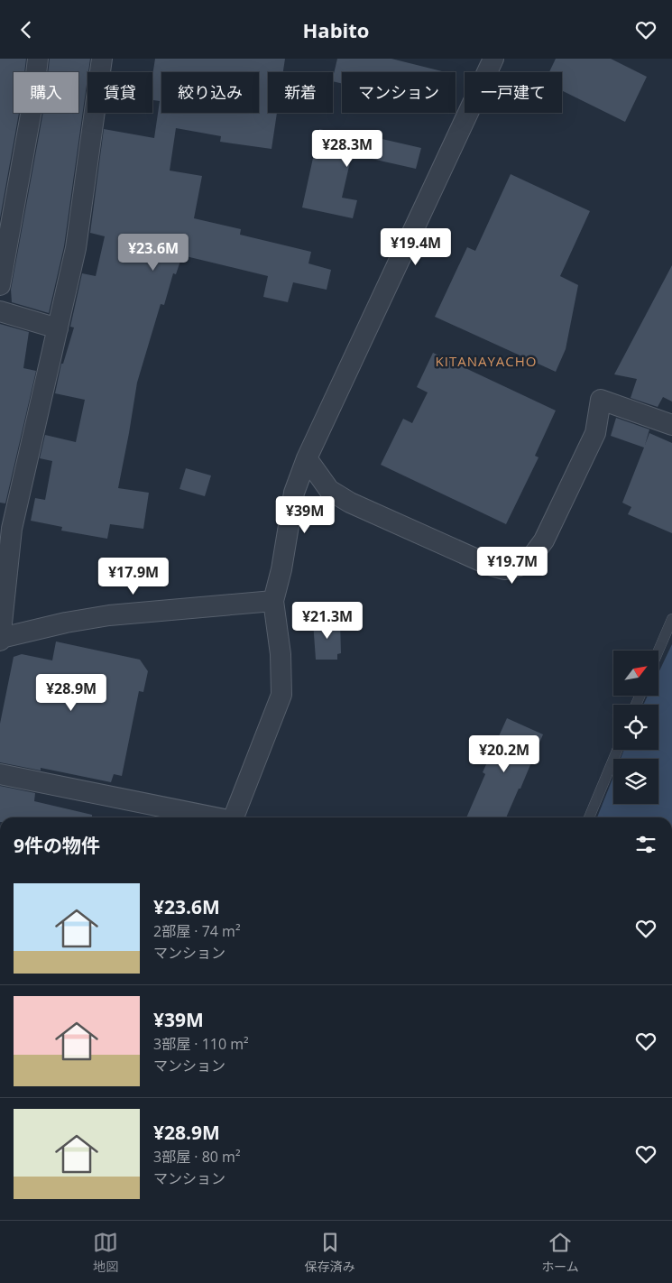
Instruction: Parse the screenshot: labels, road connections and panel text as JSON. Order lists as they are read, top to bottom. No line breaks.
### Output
{"districts":["KITANAYACHO"],"north":"top right","page":{"header":"Habito","chip":["購入","賃貸","絞り込み","新着","マンション","一戸建て"],"price":["¥28.3M","¥19.4M","¥23.6M","¥39M","¥19.7M","¥17.9M","¥21.3M","¥28.9M","¥20.2M"],"heading":"9件の物件","list":[{"name":"¥23.6M","note":"2部屋 · 74 m² · マンション"},{"name":"¥39M","note":"3部屋 · 110 m² · マンション"},{"name":"¥28.9M","note":"3部屋 · 80 m² · マンション"}],"tabs":["地図","保存済み","ホーム"]}}
